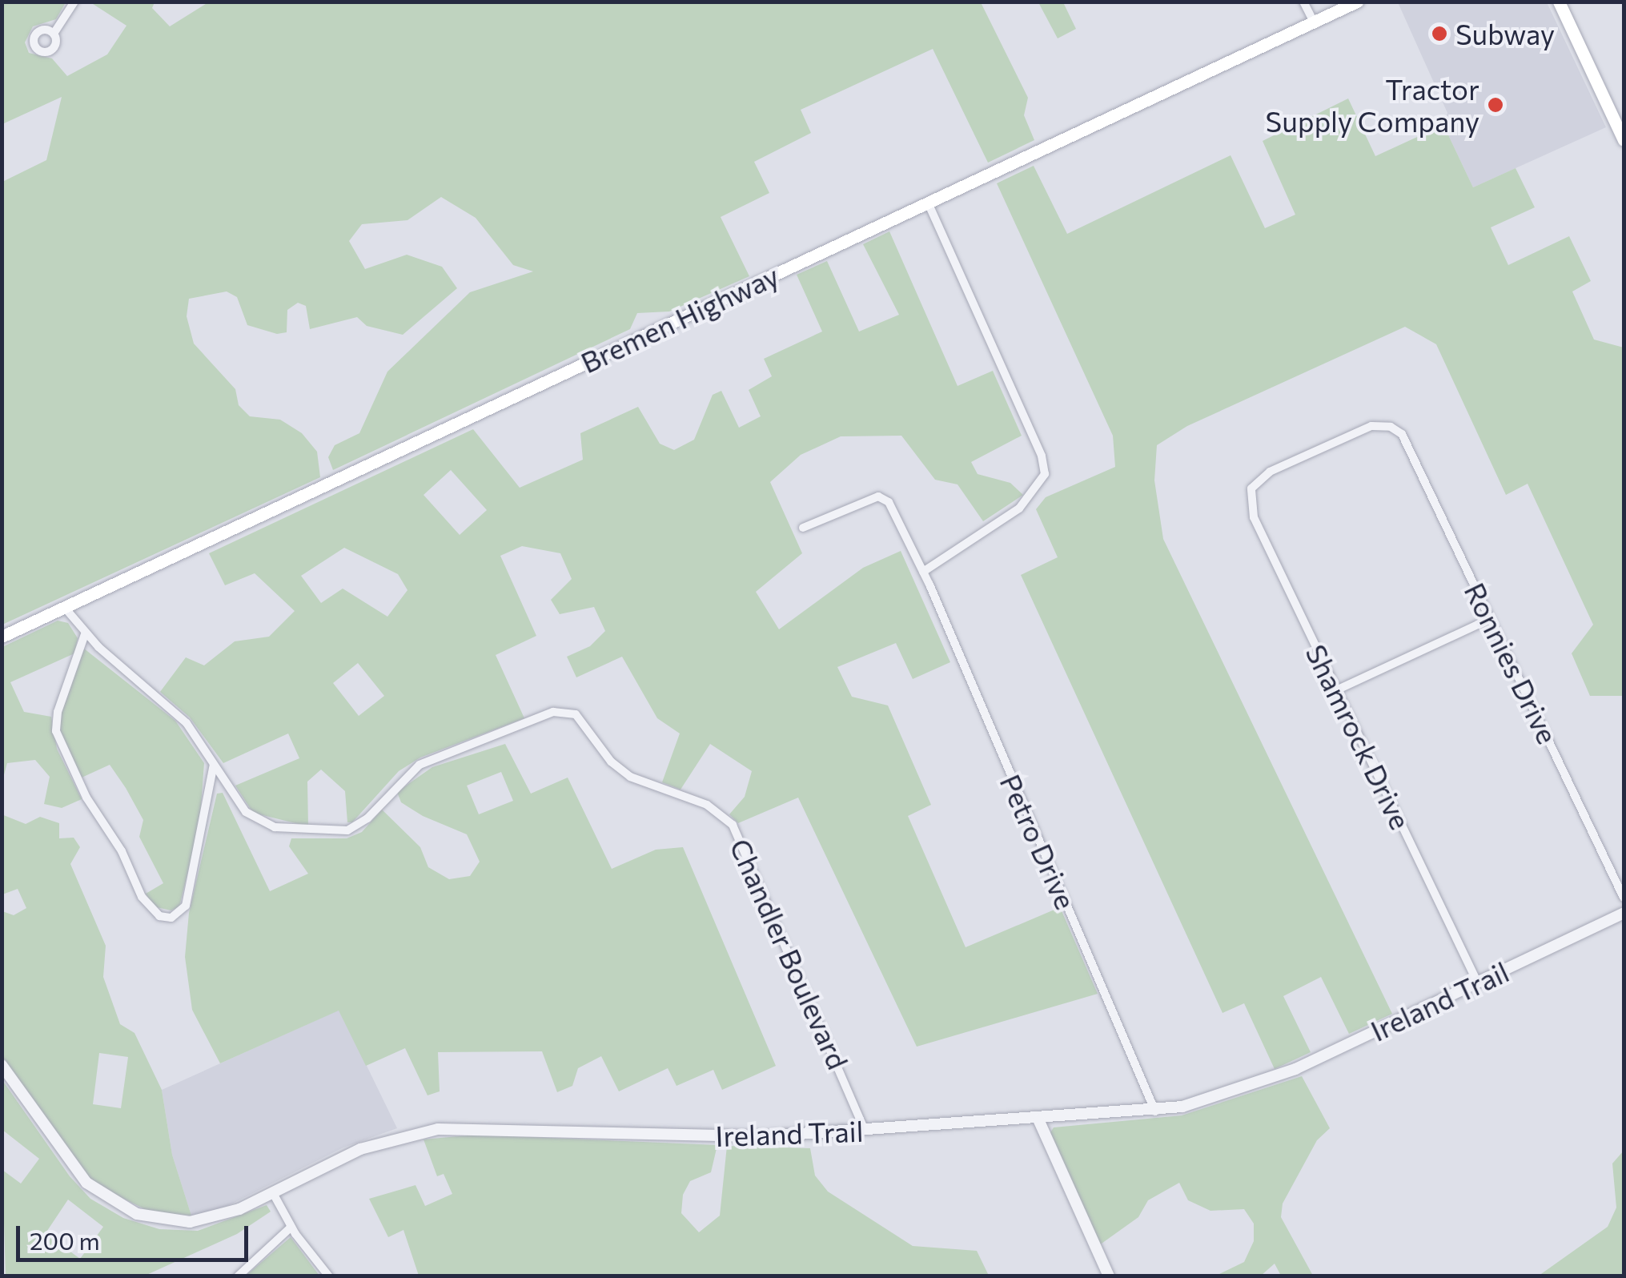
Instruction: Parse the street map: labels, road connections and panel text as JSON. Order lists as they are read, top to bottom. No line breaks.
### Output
{"streets":{"main road":["Bremen Highway"],"street":["Ronnies Drive","Shamrock Drive","Petro Drive","Chandler Boulevard","Ireland Trail"]},"crossings":[["Bremen Highway","Chandler Boulevard"],["Ronnies Drive","Shamrock Drive"],["Shamrock Drive","Ireland Trail"],["Petro Drive","Ireland Trail"],["Chandler Boulevard","Ireland Trail"]],"places":["Subway","Tractor Supply Company"],"scale_bar":"200 m"}
